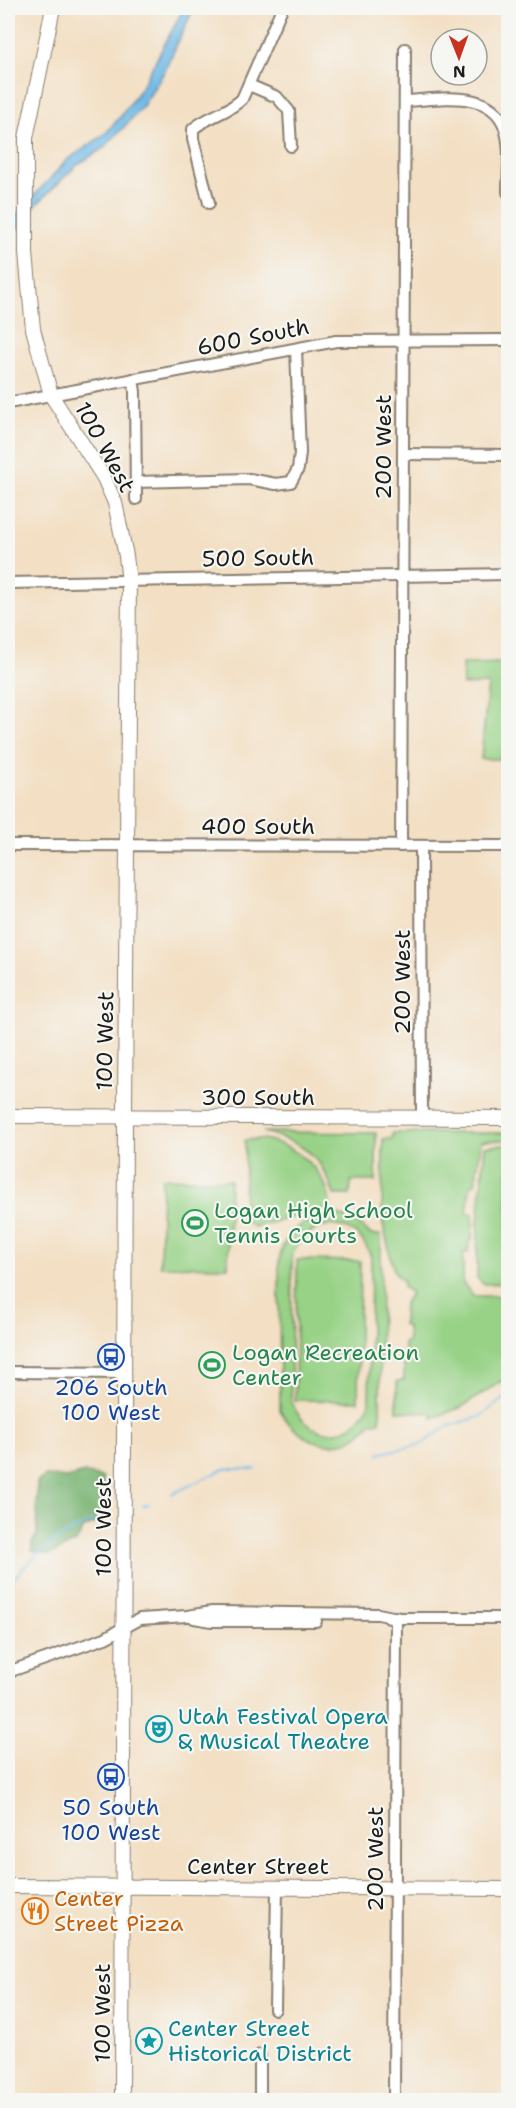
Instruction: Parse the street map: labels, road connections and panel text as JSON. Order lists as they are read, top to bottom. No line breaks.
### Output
{"streets":{"street":["600 South","100 West","200 West","500 South","400 South","300 South","Center Street"]},"crossings":[["600 South","100 West"],["600 South","200 West"],["100 West","500 South"],["100 West","400 South"],["100 West","300 South"],["100 West","Center Street"],["200 West","500 South"],["200 West","400 South"],["200 West","300 South"],["200 West","Center Street"]],"places":{"sports":["Logan High School Tennis Courts","Logan Recreation Center"],"bus stop":["206 South 100 West","50 South 100 West"],"theatre":["Utah Festival Opera & Musical Theatre"],"restaurant":["Center Street Pizza"],"place":["Center Street Historical District"]},"north":"bottom"}
